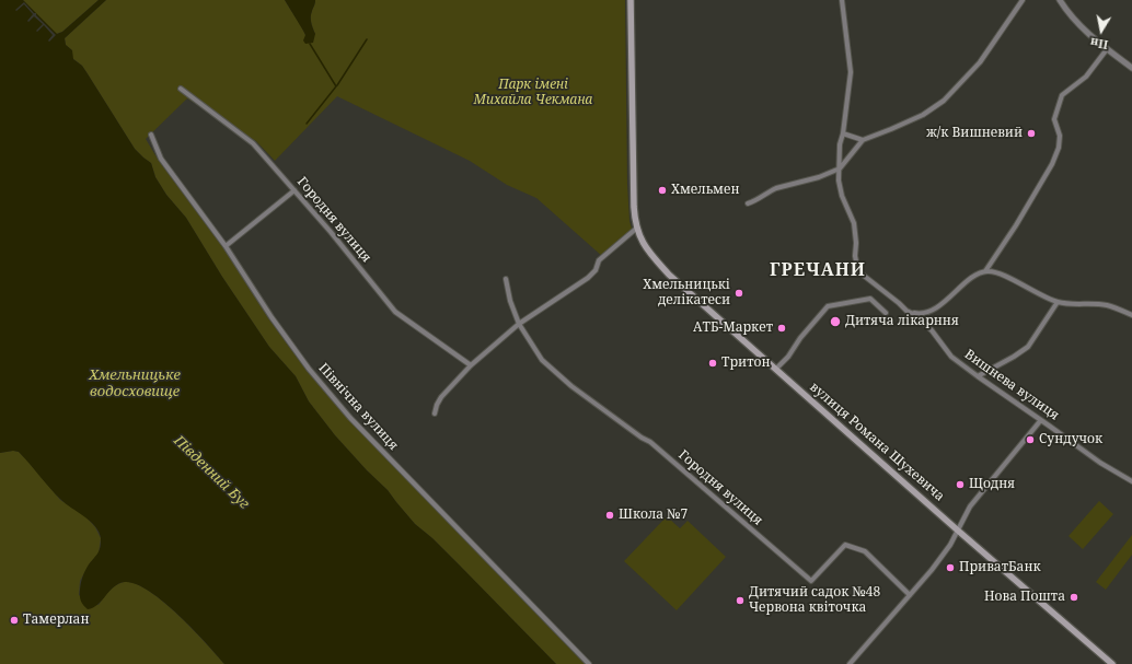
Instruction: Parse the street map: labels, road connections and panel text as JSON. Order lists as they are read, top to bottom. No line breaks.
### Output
{"streets":{"main road":["вулиця Романа Шухевича"],"street":["Городня вулиця","Вишнева вулиця","Північна вулиця"]},"districts":["ГРЕЧАНИ"],"water":["Хмельницьке водосховище","Південний Буг"],"parks":["Парк імені Михайла Чекмана"],"places":["ж/к Вишневий","Хмельмен","Хмельницькі делікатеси","Дитяча лікарння","АТБ-Маркет","Тритон","Сундучок","Щодня","Школа №7","ПриватБанк","Нова Пошта","Дитячий садок №48 Червона квіточка","Тамерлан"],"north":"bottom"}
